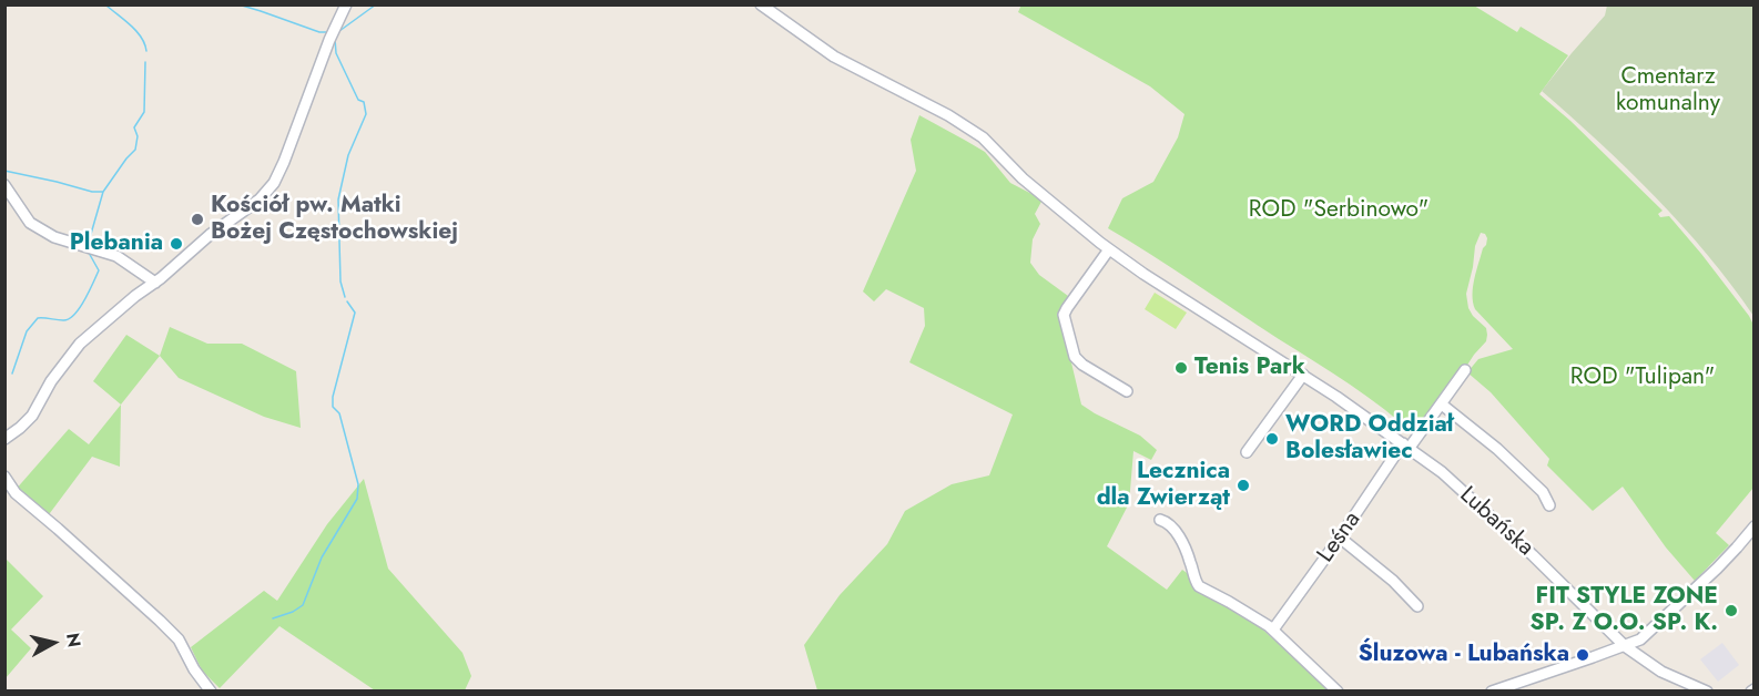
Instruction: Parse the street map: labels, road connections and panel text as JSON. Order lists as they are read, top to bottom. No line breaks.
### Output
{"streets":{"street":["Lubańska","Leśna"]},"crossings":[["Lubańska","Leśna"]],"parks":["Cmentarz komunalny","ROD \"Serbinowo\"","ROD \"Tulipan\""],"places":["Kościół pw. Matki Bożej Częstochowskiej","Plebania","Tenis Park","WORD Oddział Bolesławiec","Lecznica dla Zwierząt","FIT STYLE ZONE SP. Z O.O. SP. K.","Śluzowa - Lubańska"],"north":"right"}
